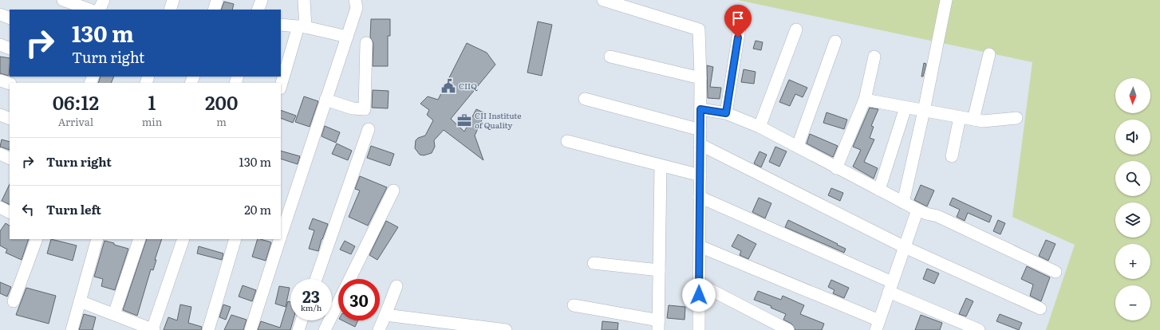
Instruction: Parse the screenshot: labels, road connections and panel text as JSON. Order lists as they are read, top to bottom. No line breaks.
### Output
{"places":{"public building":["CIIQ"],"office":["CII Institute of Quality"]},"north":"bottom","page":{"turn":["130 m","Turn right"],"map_buttons":["+","−"],"eta":["06:12","Arrival","1","min","200","m"],"list":[{"name":"Turn right","value":"130 m"},{"name":"Turn left","value":"20 m"}],"speed":"23 km/h","limit":"30"}}
